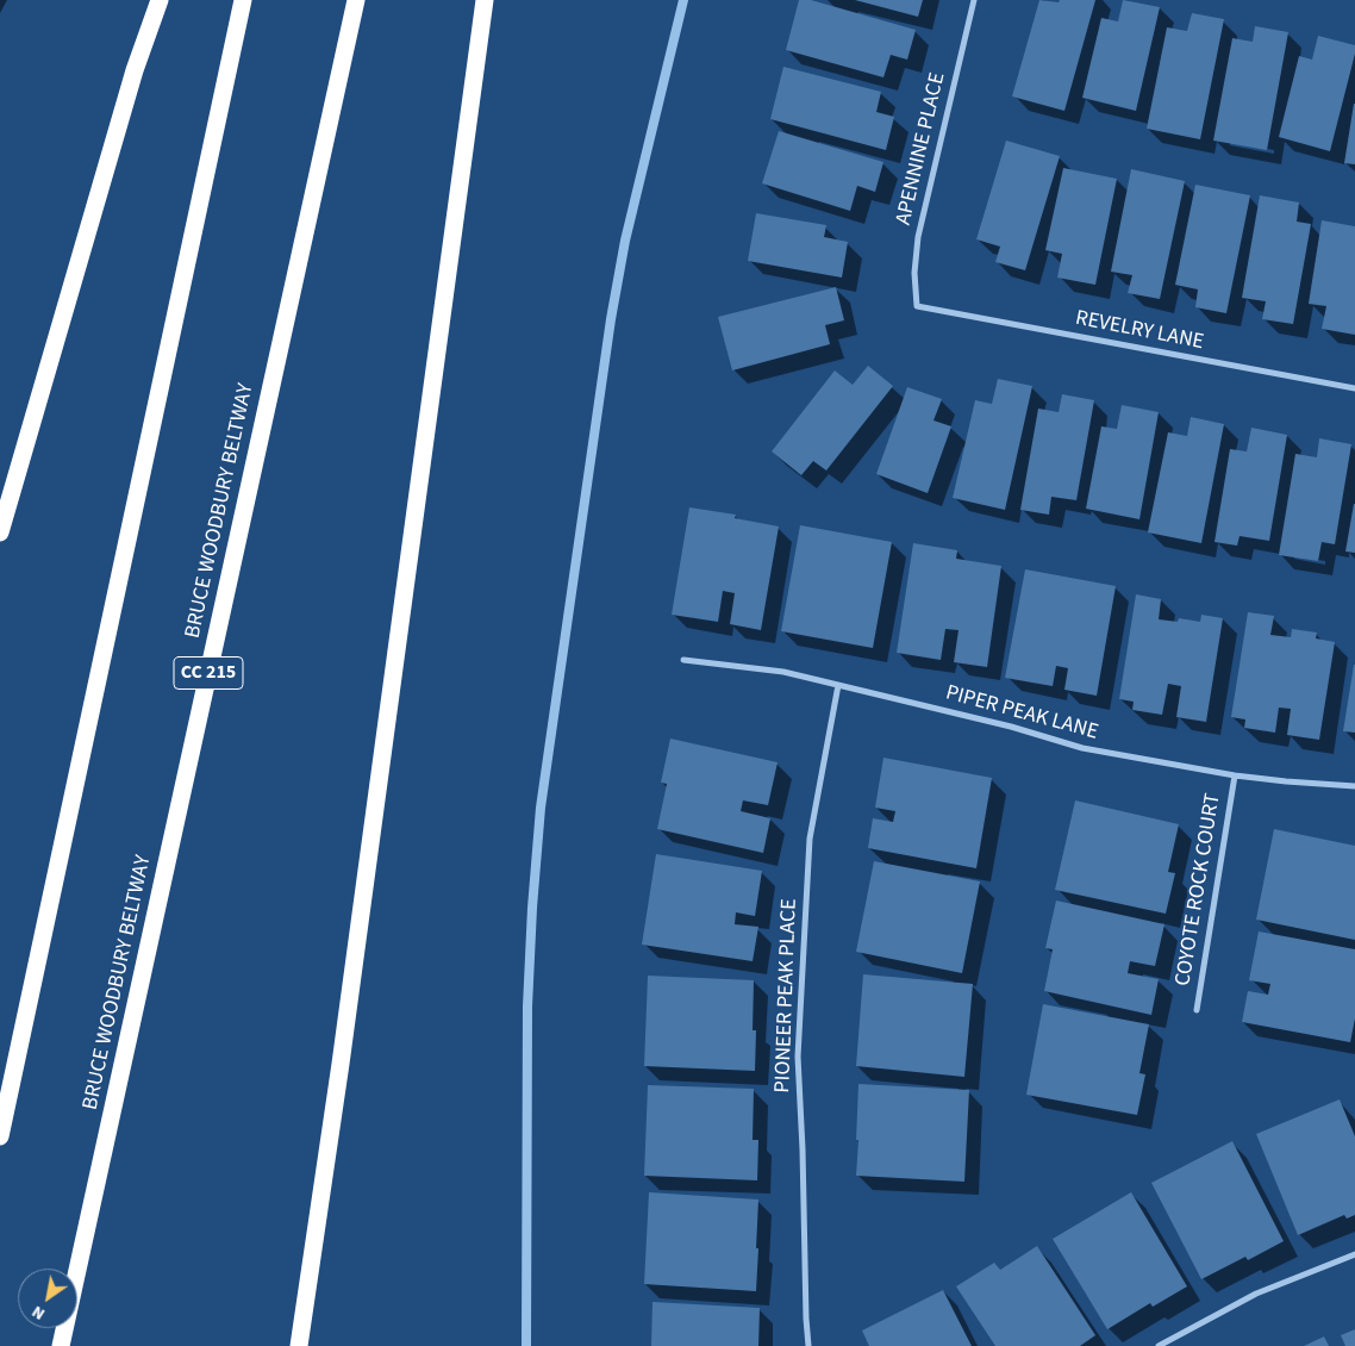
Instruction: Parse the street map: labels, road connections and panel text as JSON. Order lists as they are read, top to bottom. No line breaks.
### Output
{"streets":{"highway":["BRUCE WOODBURY BELTWAY","CC 215"],"street":["APENNINE PLACE","REVELRY LANE","PIPER PEAK LANE","COYOTE ROCK COURT","PIONEER PEAK PLACE"]},"crossings":[["APENNINE PLACE","REVELRY LANE"],["PIPER PEAK LANE","COYOTE ROCK COURT"],["PIPER PEAK LANE","PIONEER PEAK PLACE"]],"north":"bottom left"}
